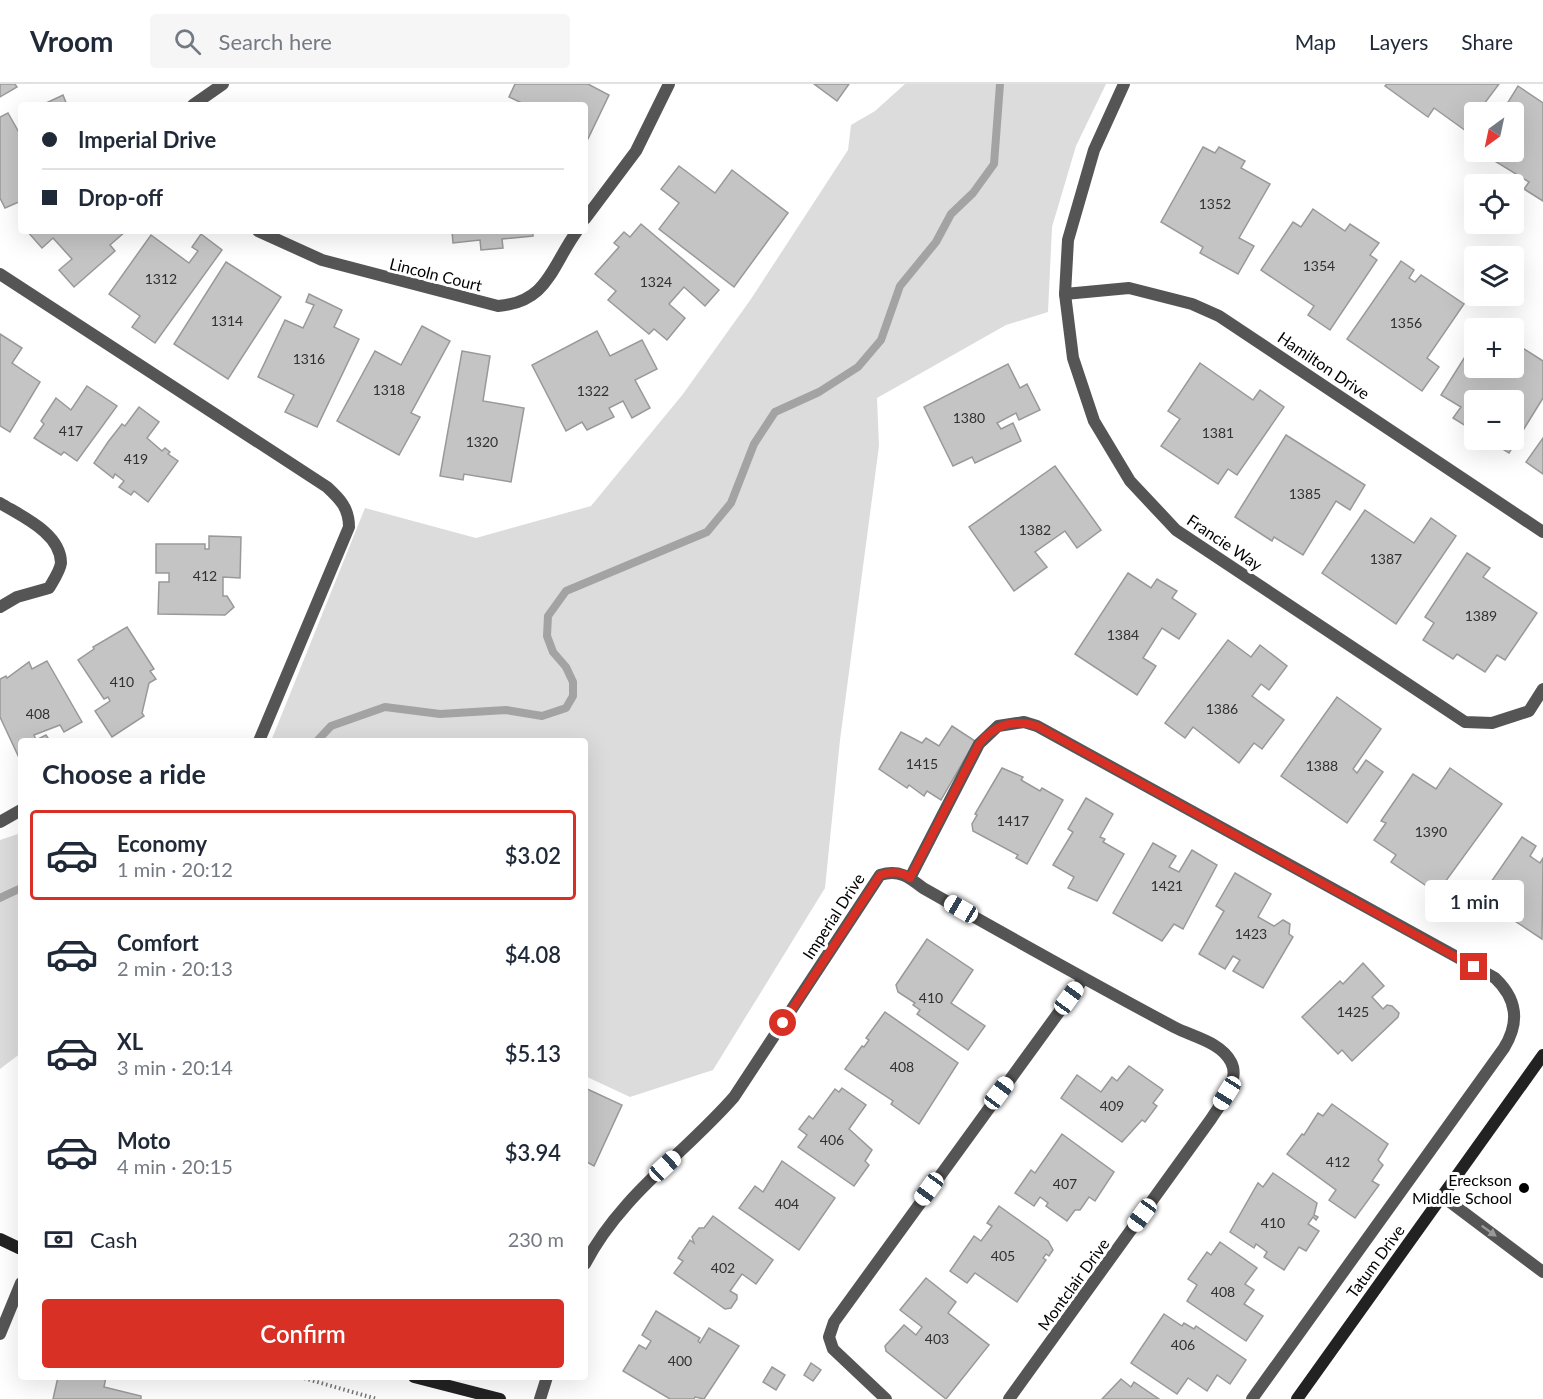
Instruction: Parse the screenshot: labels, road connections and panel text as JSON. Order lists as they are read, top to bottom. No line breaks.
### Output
{"streets":{"street":["Lincoln Court","Hamilton Drive","Francie Way","Imperial Drive","Tatum Drive","Montclair Drive"]},"crossings":[["Hamilton Drive","Francie Way"],["Imperial Drive","Montclair Drive"]],"places":["Ereckson Middle School"],"house_numbers":["1352","1354","1312","1324","1314","1356","1316","1318","1322","1380","417","1381","1320","419","1385","1382","1387","412","1389","1384","410","1386","408","1415","1388","1417","1390","1421","1423","410","1425","408","409","406","412","407","404","410","405","402","408","403","406","400"],"north":"bottom left","page":{"header":"Vroom","search":"Search here","nav":["Map","Layers","Share"],"map_buttons":["+","−"],"banner":["Imperial Drive","Drop-off"],"heading":"Choose a ride","list":[{"name":"Economy","note":"1 min · 20:12","value":"$3.02"},{"name":"Comfort","note":"2 min · 20:13","value":"$4.08"},{"name":"XL","note":"3 min · 20:14","value":"$5.13"},{"name":"Moto","note":"4 min · 20:15","value":"$3.94"}],"bubble":"1 min","pay":["Cash","230 m"],"buttons":"Confirm"}}
